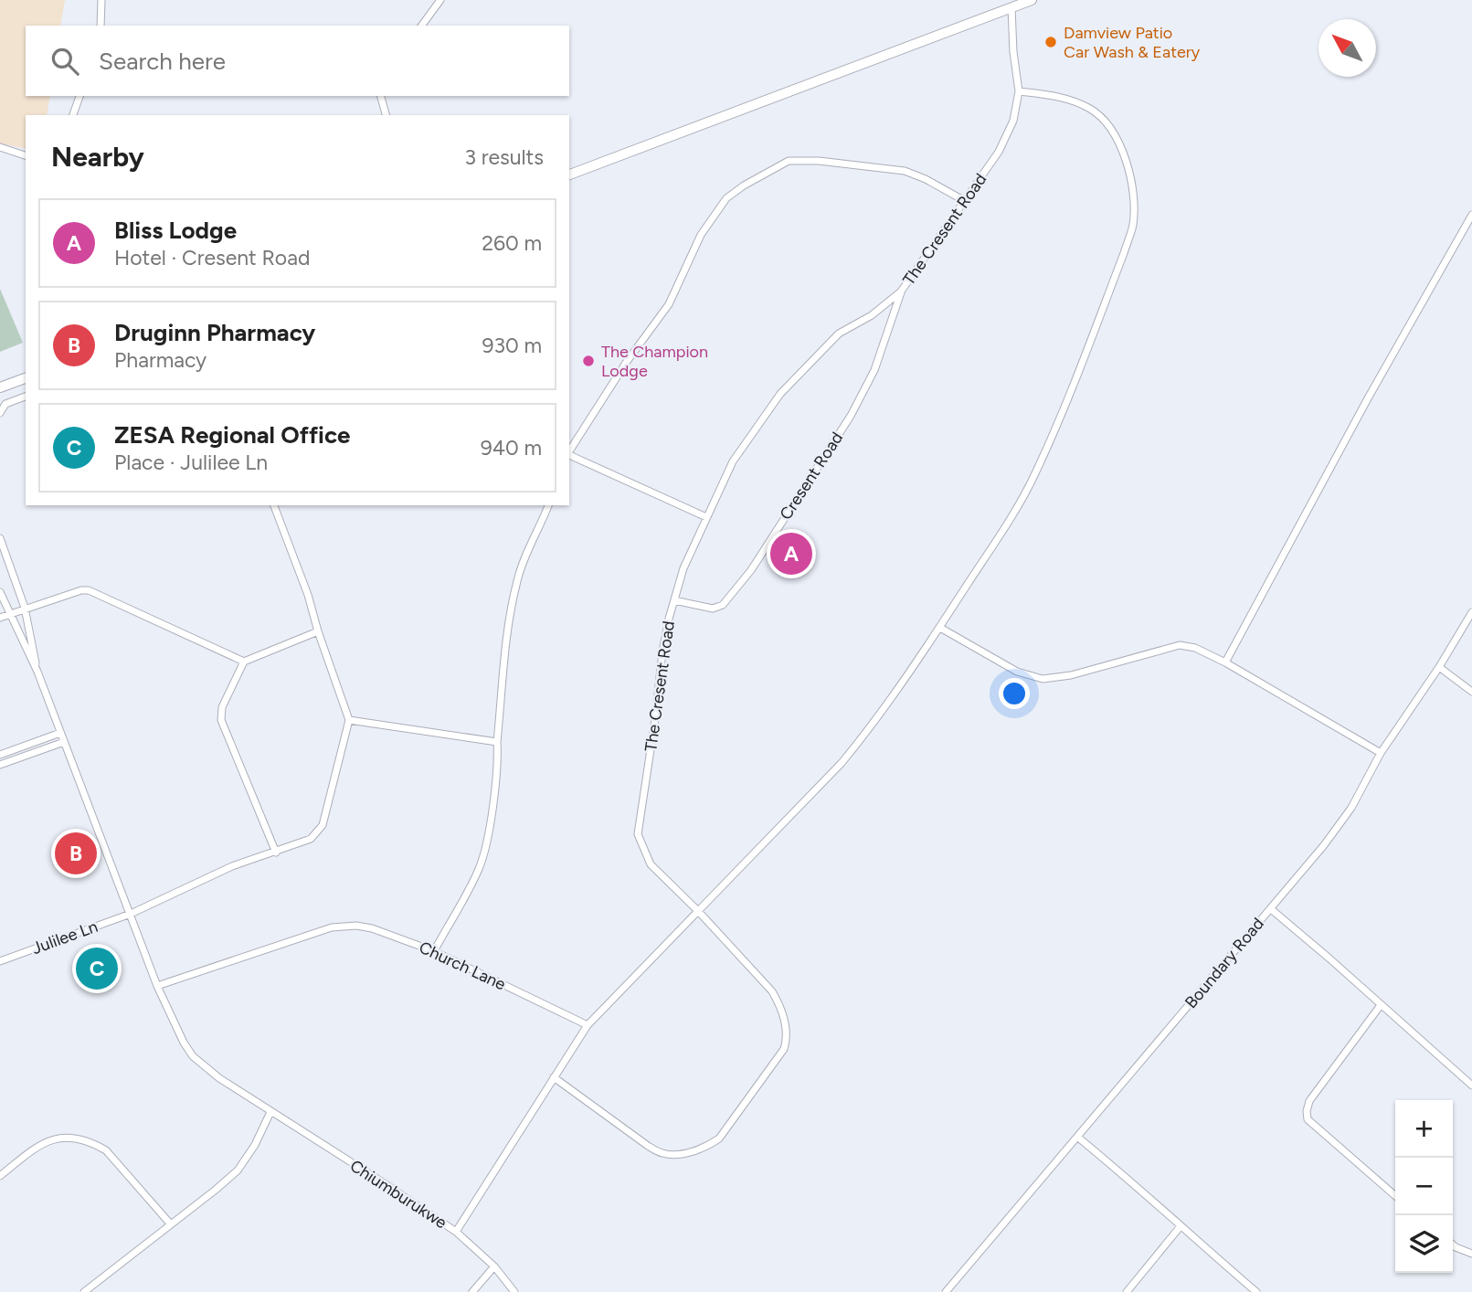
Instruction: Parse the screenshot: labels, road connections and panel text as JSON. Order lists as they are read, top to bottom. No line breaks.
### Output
{"streets":{"street":["The Cresent Road","Cresent Road","Julilee Ln","Boundary Road","Church Lane","Chiumburukwe"]},"crossings":[["The Cresent Road","Cresent Road"],["Julilee Ln","Chiumburukwe"],["Church Lane","Chiumburukwe"]],"places":["Damview Patio Car Wash & Eatery","The Champion Lodge"],"north":"top left","page":{"search":"Search here","heading":["Nearby","3 results"],"list":[{"mark":"A","name":"Bliss Lodge","note":"Hotel · Cresent Road","value":"260 m"},{"mark":"B","name":"Druginn Pharmacy","note":"Pharmacy","value":"930 m"},{"mark":"C","name":"ZESA Regional Office","note":"Place · Julilee Ln","value":"940 m"}],"pins":["A","B","C"],"map_buttons":["+","−"]}}
